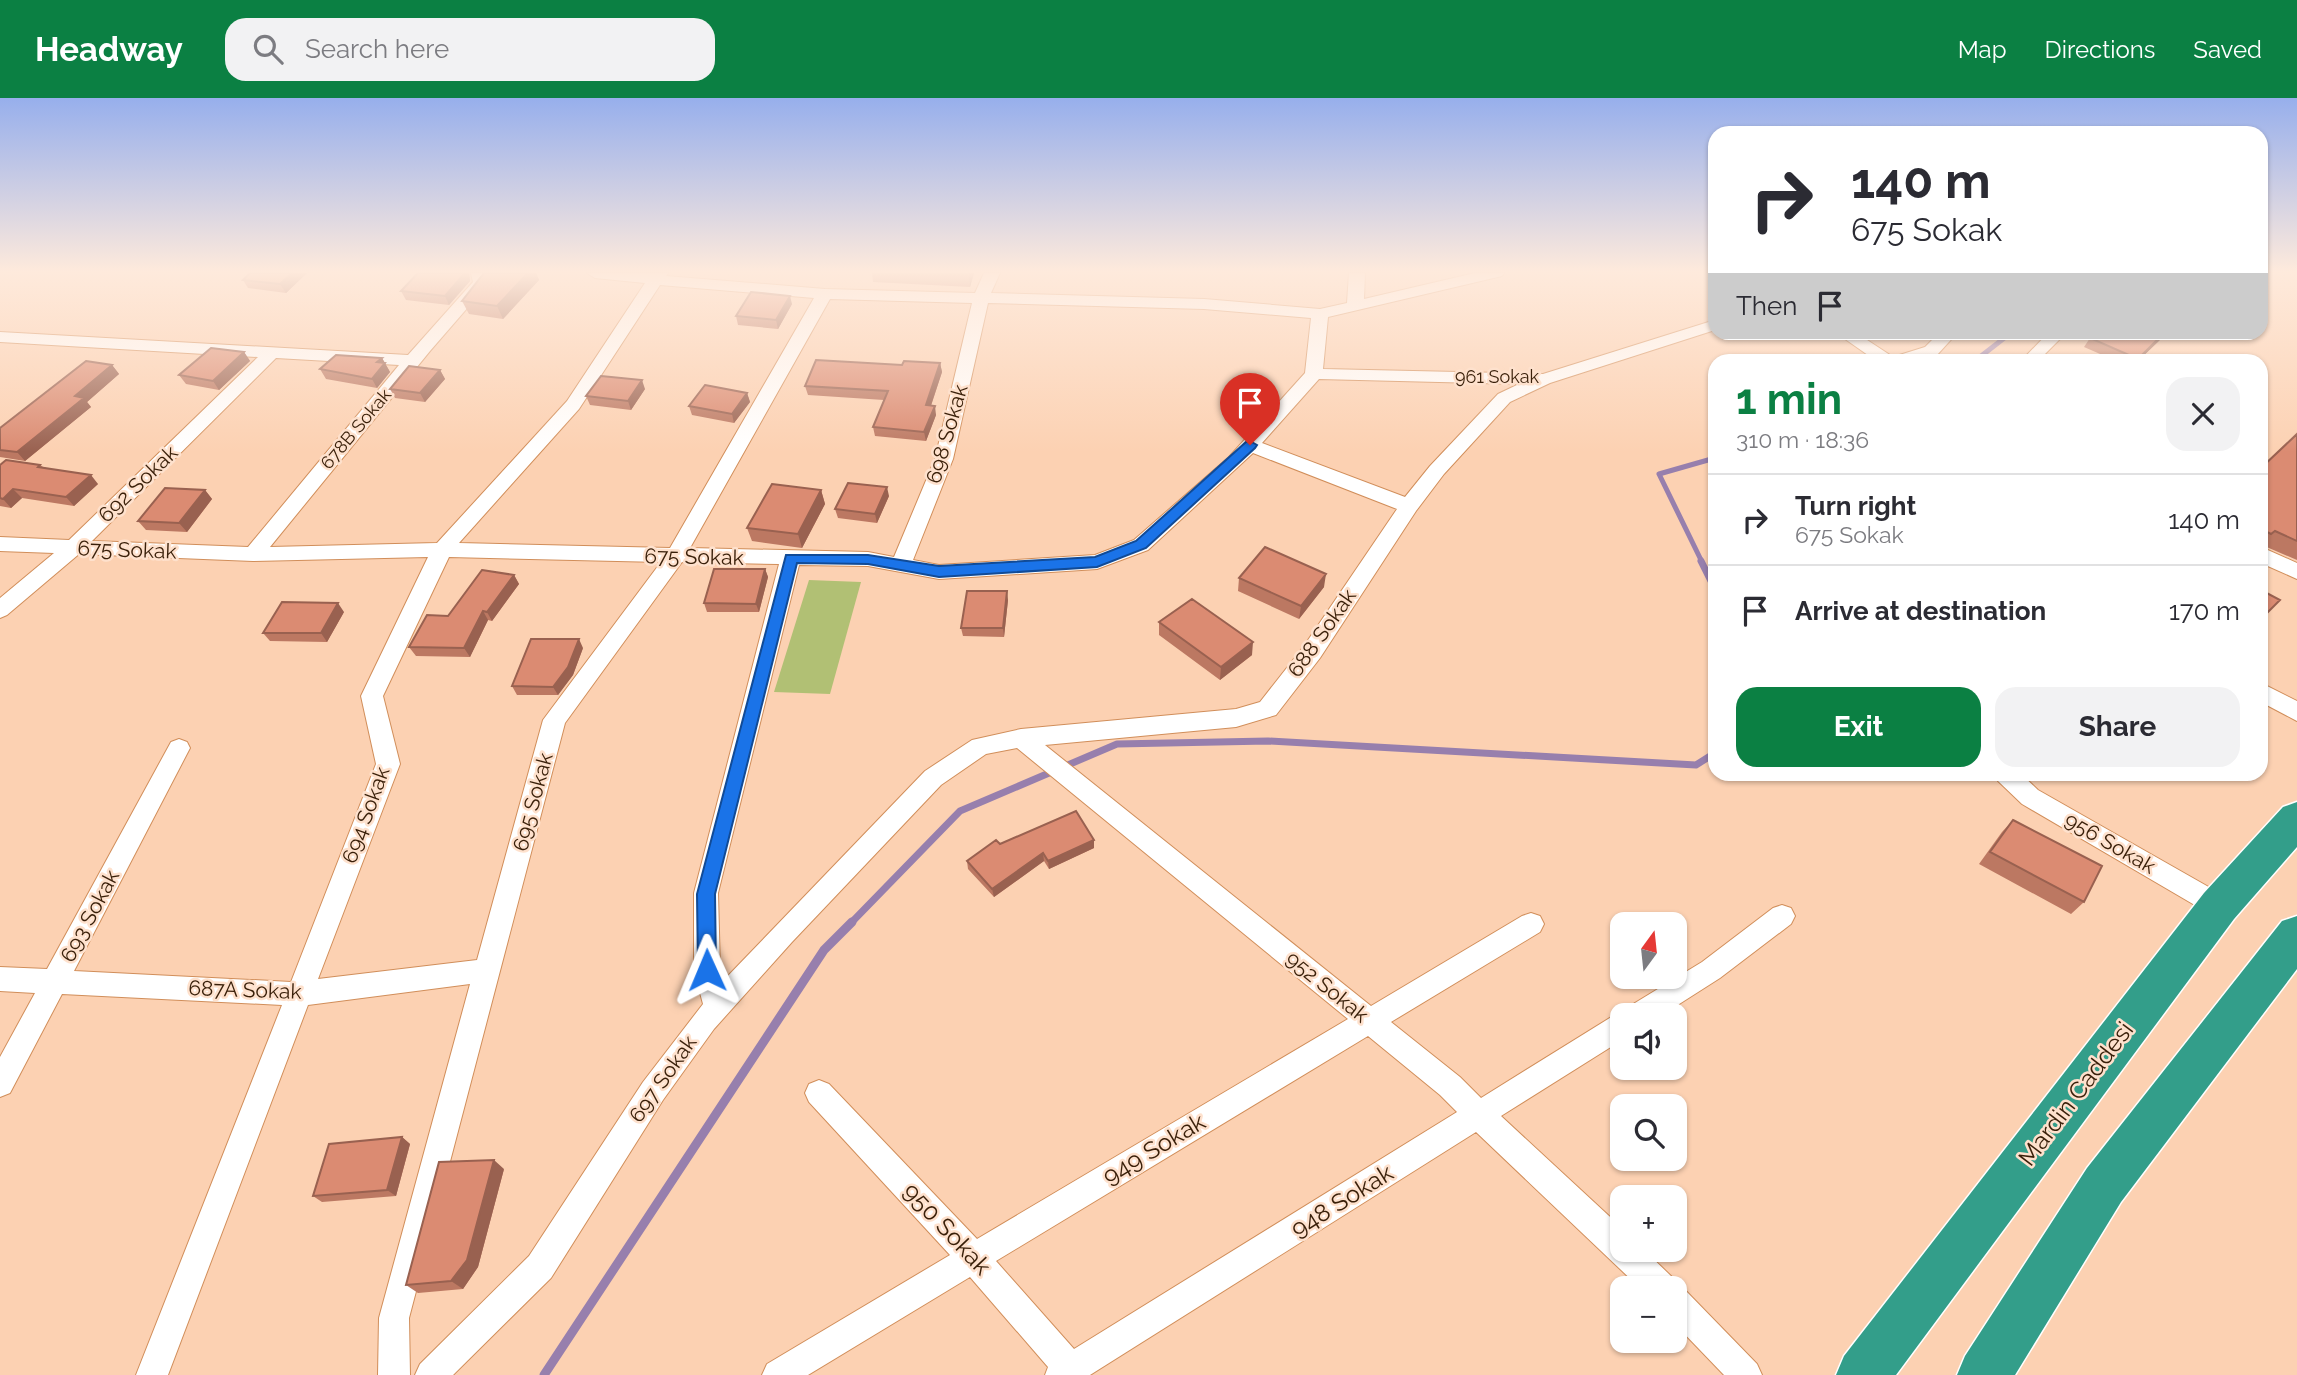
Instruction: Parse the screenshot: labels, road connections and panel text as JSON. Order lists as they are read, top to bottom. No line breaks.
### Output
{"streets":{"highway":["Mardin Caddesi"],"street":["961 Sokak","678B Sokak","698 Sokak","692 Sokak","675 Sokak","688 Sokak","695 Sokak","694 Sokak","956 Sokak","693 Sokak","952 Sokak","687A Sokak","697 Sokak","949 Sokak","948 Sokak","950 Sokak"]},"crossings":[["961 Sokak","675 Sokak"],["961 Sokak","688 Sokak"],["678B Sokak","675 Sokak"],["698 Sokak","675 Sokak"],["692 Sokak","675 Sokak"],["675 Sokak","695 Sokak"],["675 Sokak","694 Sokak"],["688 Sokak","952 Sokak"],["688 Sokak","697 Sokak"],["695 Sokak","687A Sokak"],["694 Sokak","687A Sokak"],["956 Sokak","Mardin Caddesi"],["693 Sokak","687A Sokak"],["952 Sokak","697 Sokak"],["952 Sokak","949 Sokak"],["952 Sokak","948 Sokak"],["949 Sokak","950 Sokak"],["948 Sokak","950 Sokak"]],"north":"top","page":{"header":"Headway","search":"Search here","nav":["Map","Directions","Saved"],"turn":["140 m","675 Sokak"],"then":"Then","heading":["1 min","310 m · 18:36"],"list":[{"name":"Turn right","note":"675 Sokak","value":"140 m"},{"name":"Arrive at destination","value":"170 m"}],"buttons":["Exit","Share"],"map_buttons":["+","−"]}}
